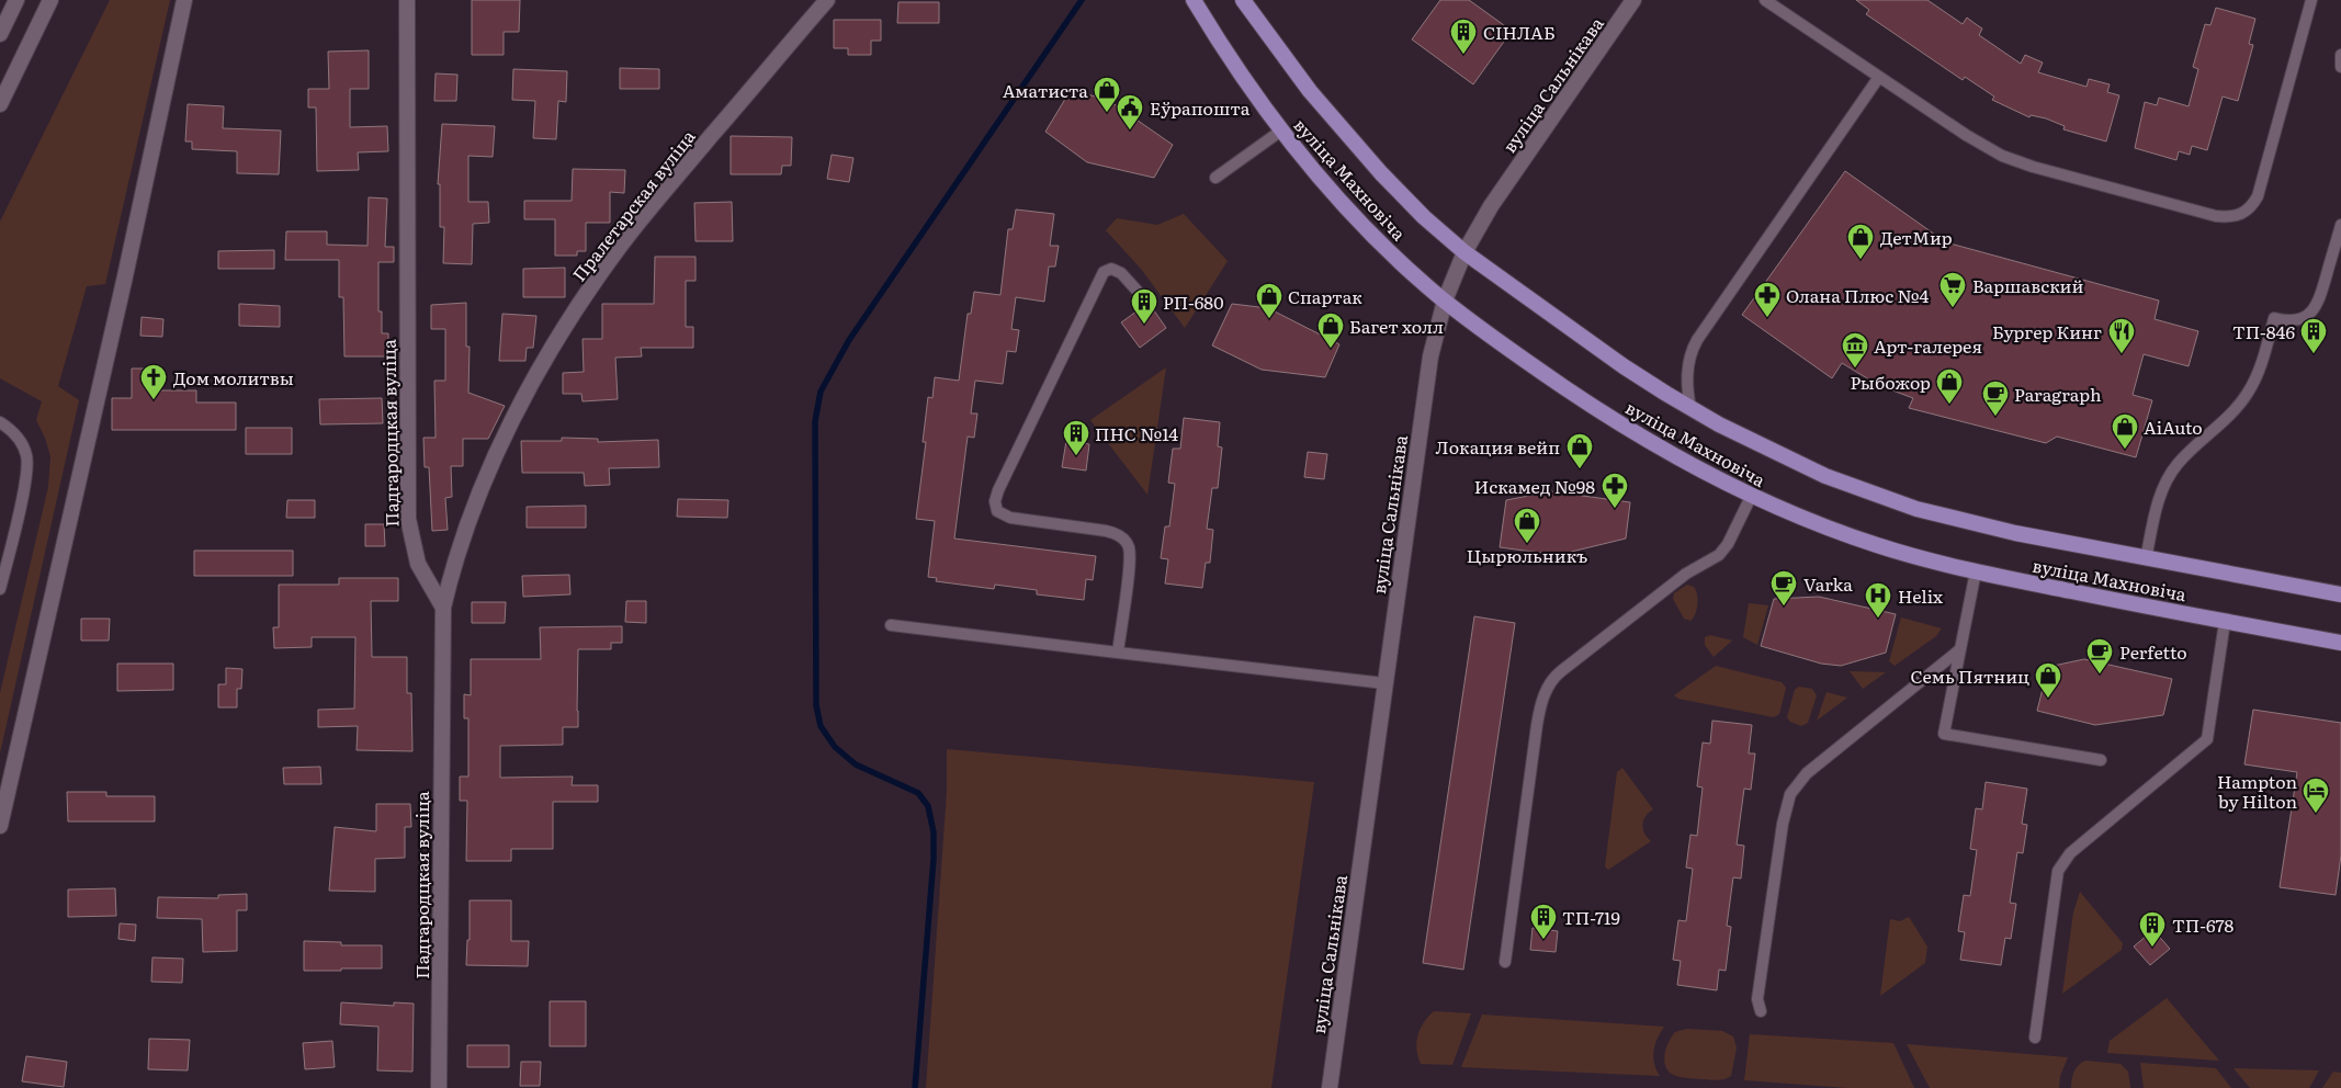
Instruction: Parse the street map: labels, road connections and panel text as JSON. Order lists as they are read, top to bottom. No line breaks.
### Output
{"streets":{"main road":["вуліца Махновіча"],"street":["вуліца Сальнікава","Пралетарская вуліца","Падгародцкая вуліца"]},"crossings":[["вуліца Сальнікава","вуліца Махновіча"],["Пралетарская вуліца","Падгародцкая вуліца"]],"places":{"building":["СІНЛАБ","РП-680","ТП-846","ПНС №14","ТП-719","ТП-678"],"shop":["Аматиста","ДетМир","Спартак","Багет холл","Рыбожор","AiAuto","Локация вейп","Цырюльникъ","Семь Пятниц"],"public building":["Еўрапошта"],"supermarket":["Варшавский"],"pharmacy":["Олана Плюс №4","Искамед №98"],"restaurant":["Бургер Кинг"],"museum":["Арт-галерея"],"church":["Дом молитвы"],"cafe":["Paragraph","Varka","Perfetto"],"hospital":["Helix"],"hotel":["Hampton by Hilton"]}}
